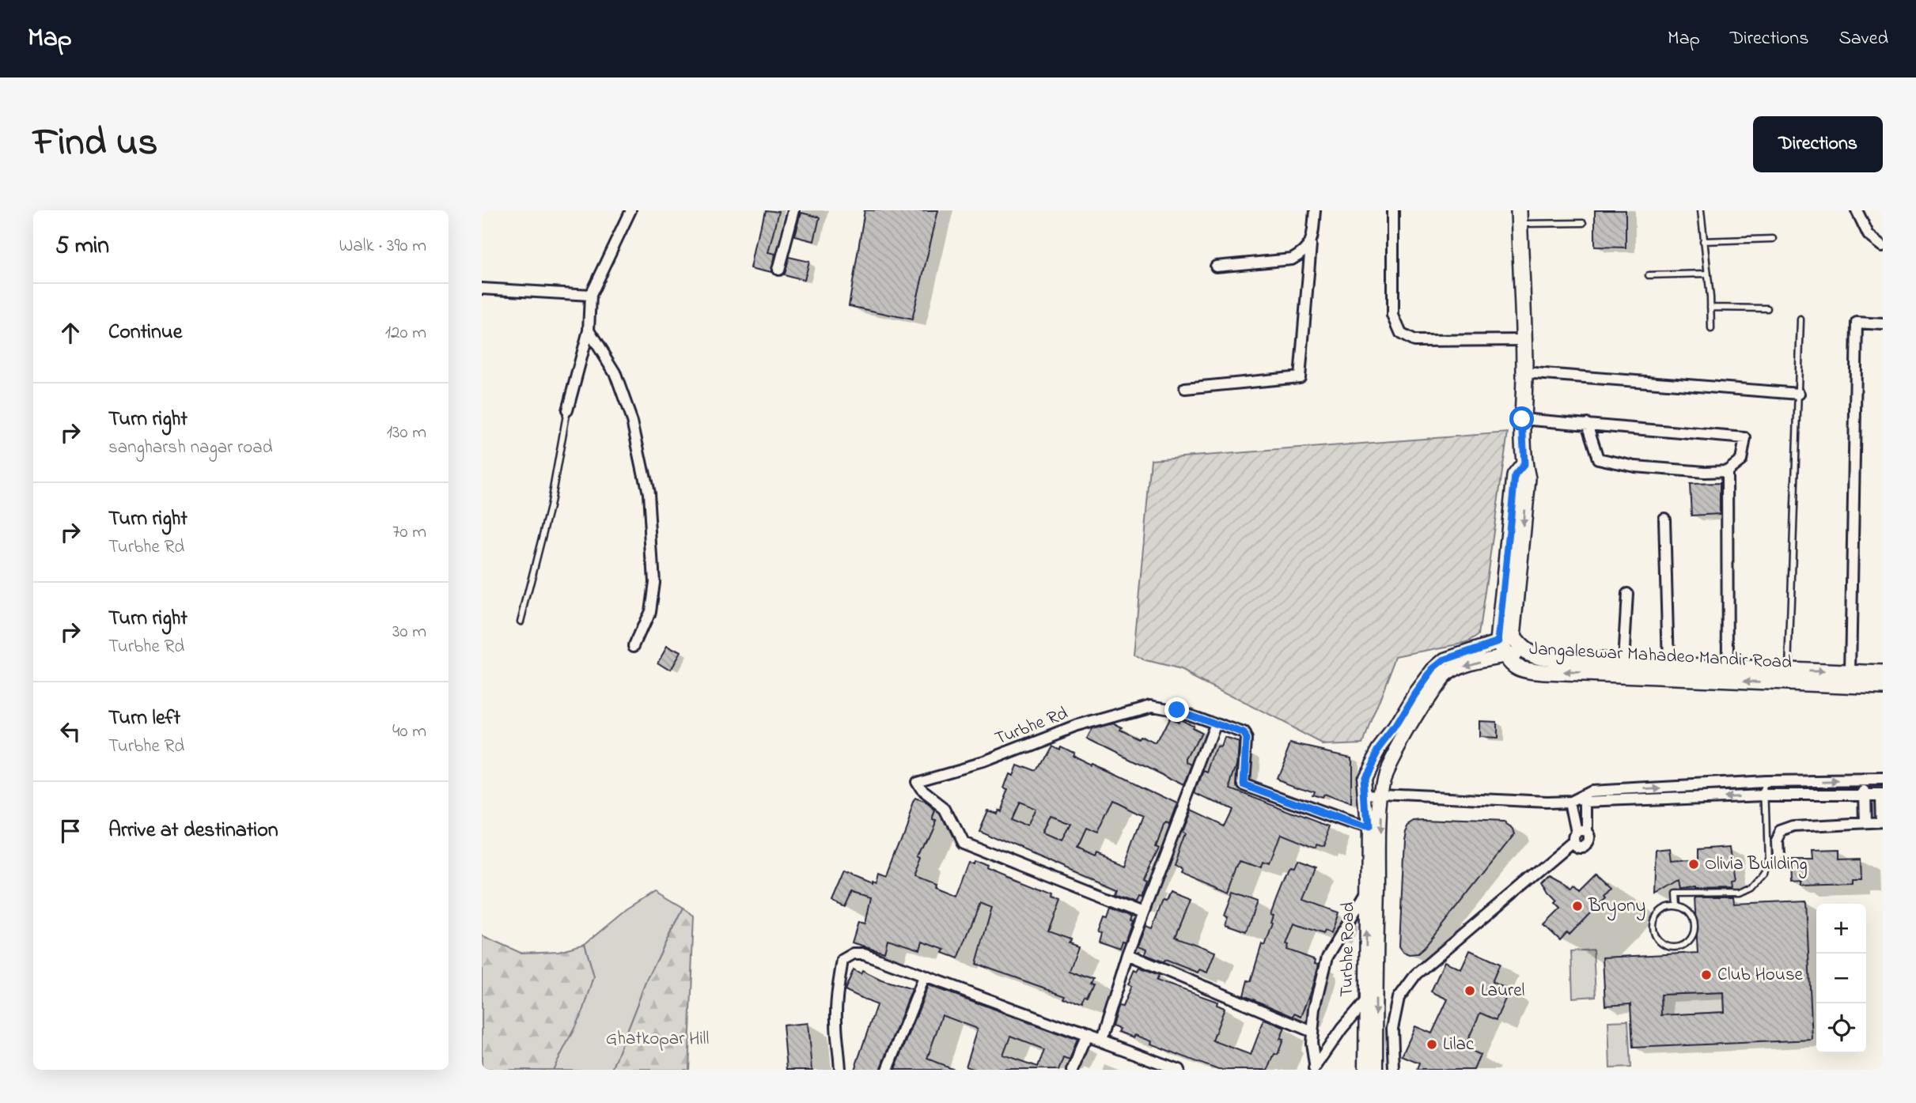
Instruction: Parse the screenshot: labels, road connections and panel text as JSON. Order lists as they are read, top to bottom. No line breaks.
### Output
{"streets":{"main road":["Jangaleswar Mahadeo Mandir Road"],"street":["Turbhe Rd","Turbhe Road"]},"crossings":[["Jangaleswar Mahadeo Mandir Road","Turbhe Road"],["Turbhe Rd","Turbhe Road"]],"parks":["Ghatkopar Hill"],"places":["Olivia Building","Bryony","Club House","Laurel","Lilac"],"page":{"header":"Map","nav":["Map","Directions","Saved"],"title":"Find us","buttons":"Directions","heading":["5 min","Walk · 390 m"],"list":[["Continue","120 m"],["Turn right","sangharsh nagar road","130 m"],["Turn right","Turbhe Rd","70 m"],["Turn right","Turbhe Rd","30 m"],["Turn left","Turbhe Rd","40 m"],"Arrive at destination"],"map_buttons":["+","−"]}}
